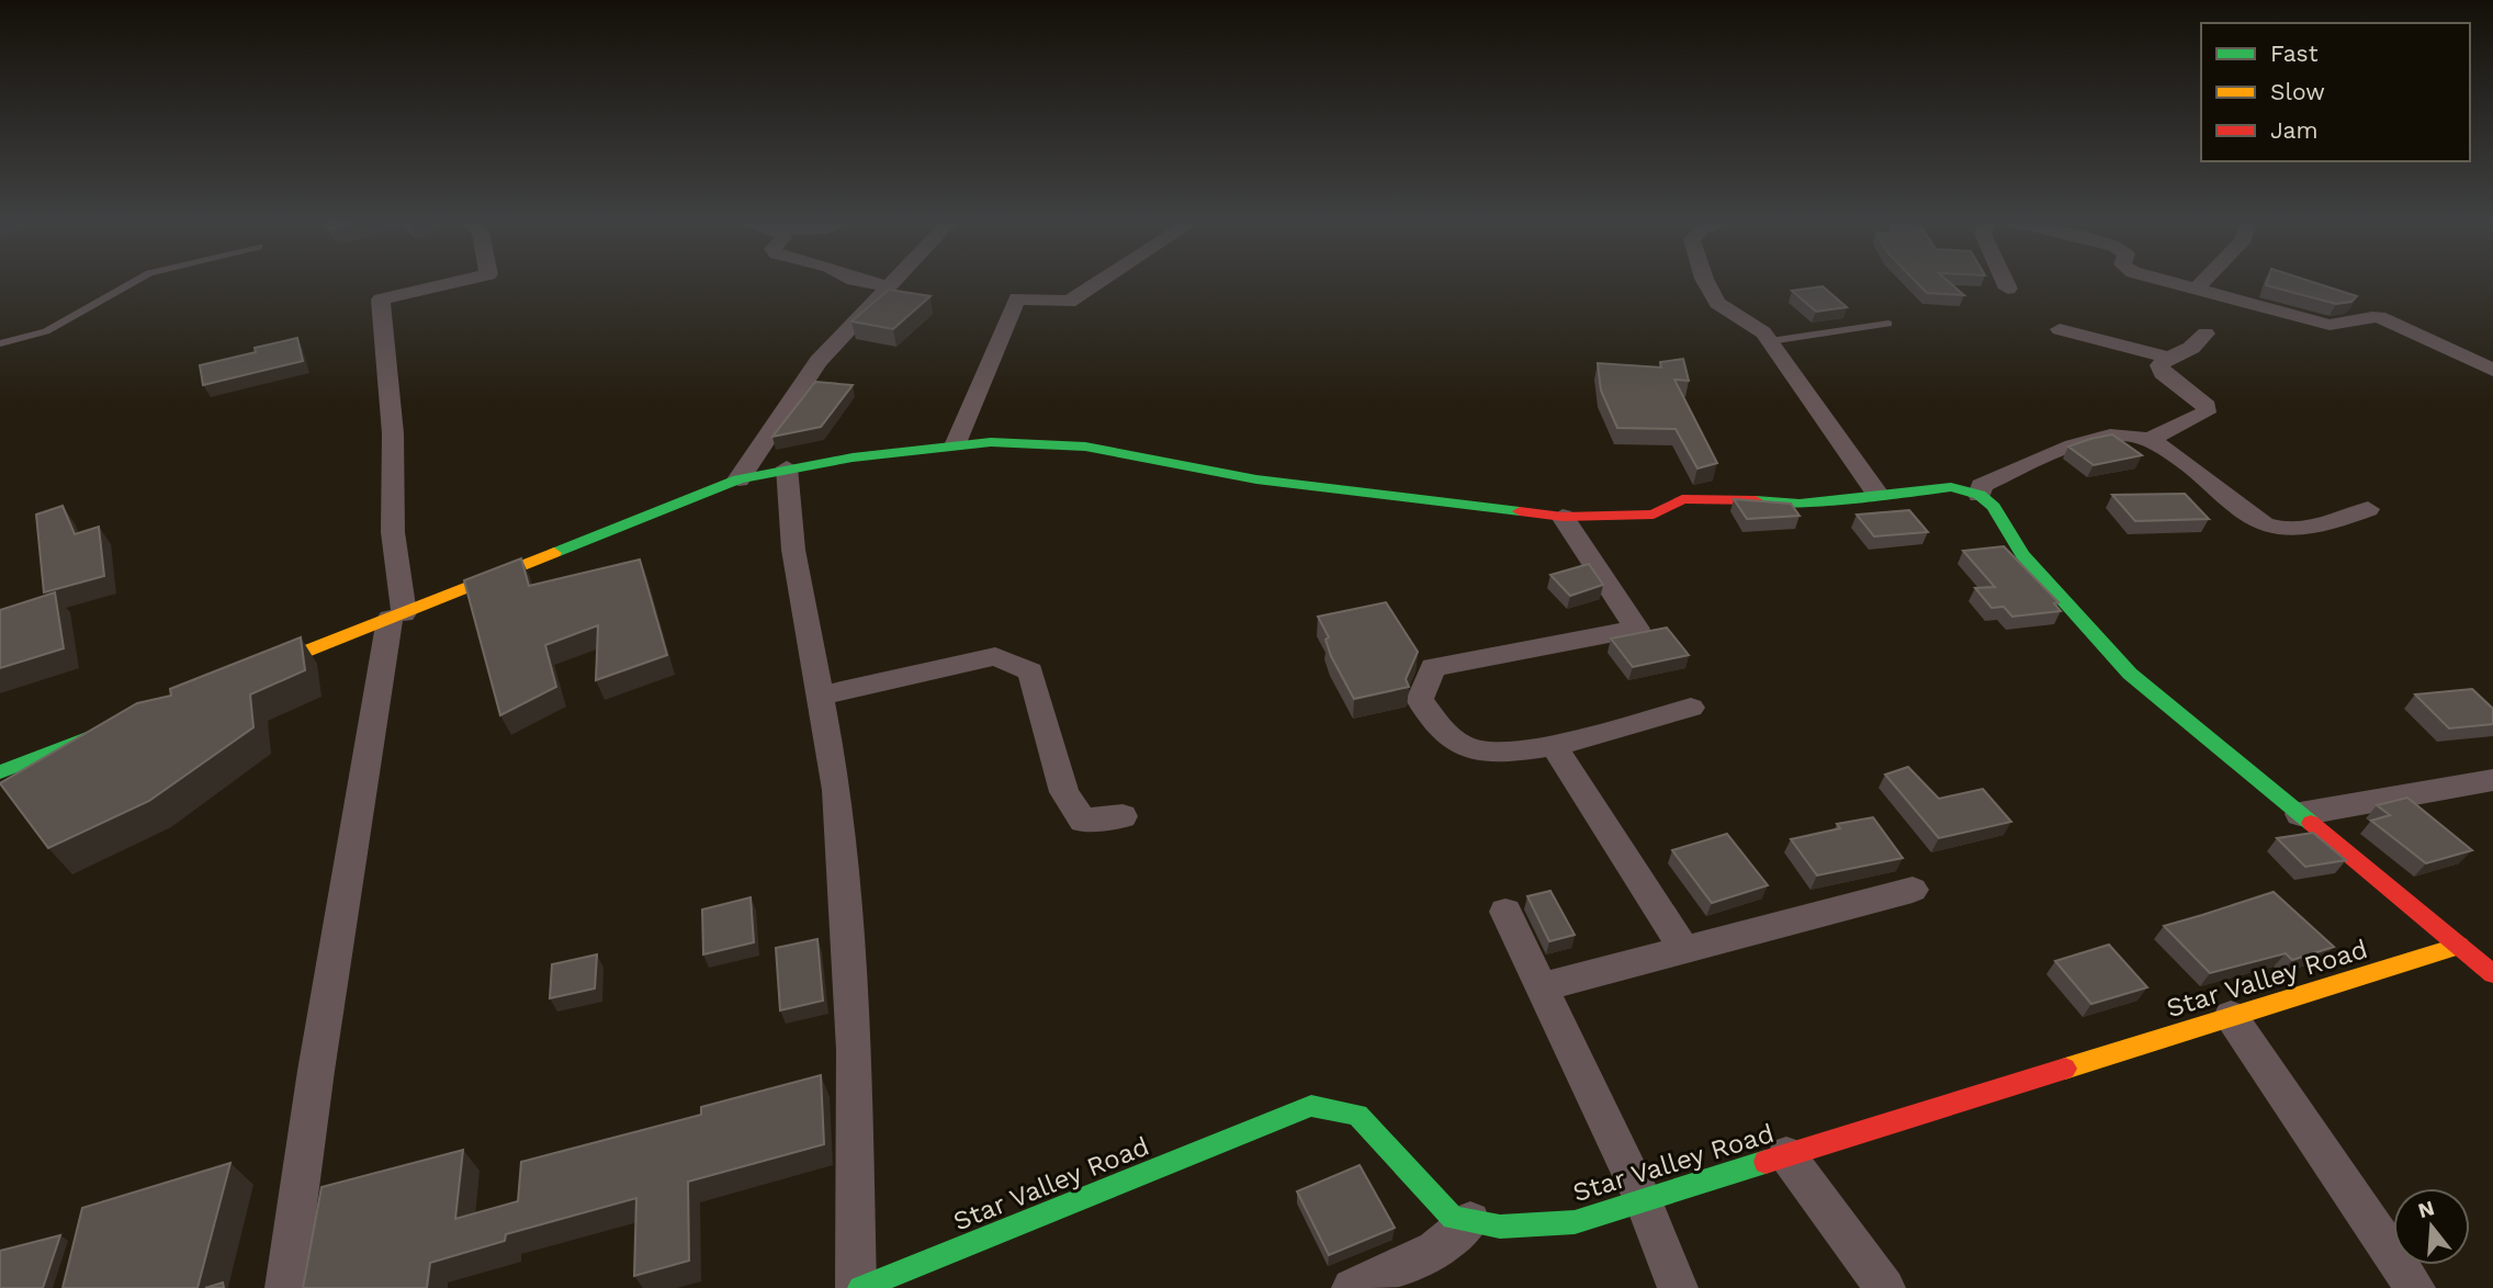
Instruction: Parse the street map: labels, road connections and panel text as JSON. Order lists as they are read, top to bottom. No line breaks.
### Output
{"streets":{"street":["Star Valley Road"]},"legend":["Fast","Slow","Jam"],"north":"top"}
